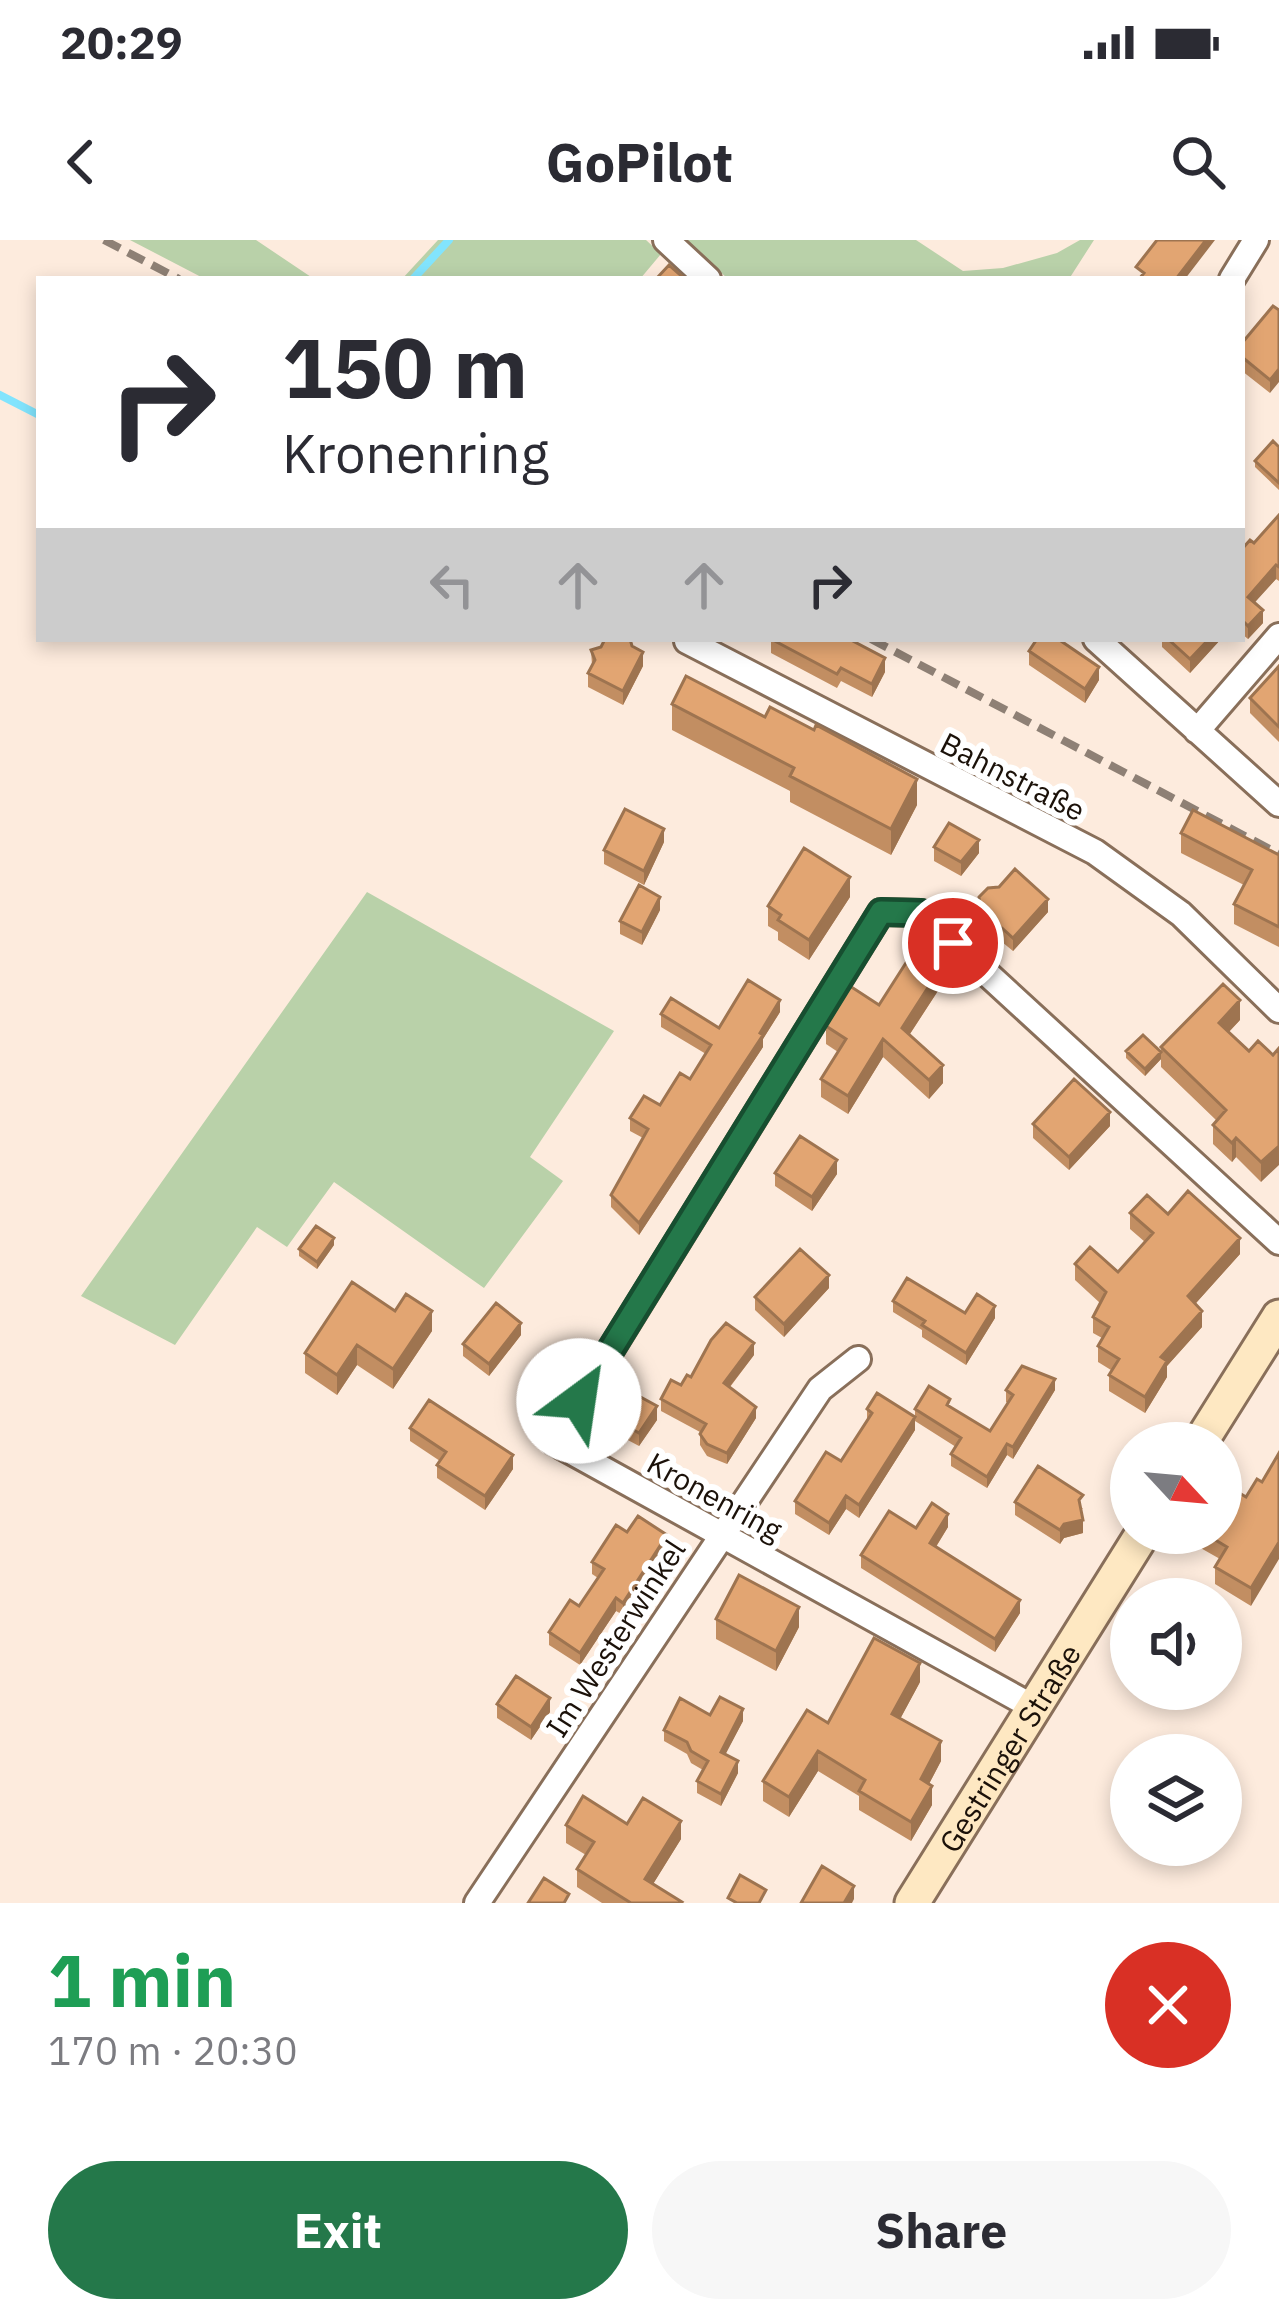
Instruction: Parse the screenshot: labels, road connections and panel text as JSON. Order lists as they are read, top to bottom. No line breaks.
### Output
{"streets":{"main road":["Gestringer Straße"],"street":["Bahnstraße","Kronenring","Im Westerwinkel"]},"crossings":[["Kronenring","Im Westerwinkel"],["Kronenring","Gestringer Straße"]],"north":"bottom right","page":{"status":"20:29","header":"GoPilot","turn":["150 m","Kronenring"],"heading":["1 min","170 m · 20:30"],"buttons":["Exit","Share"]}}
